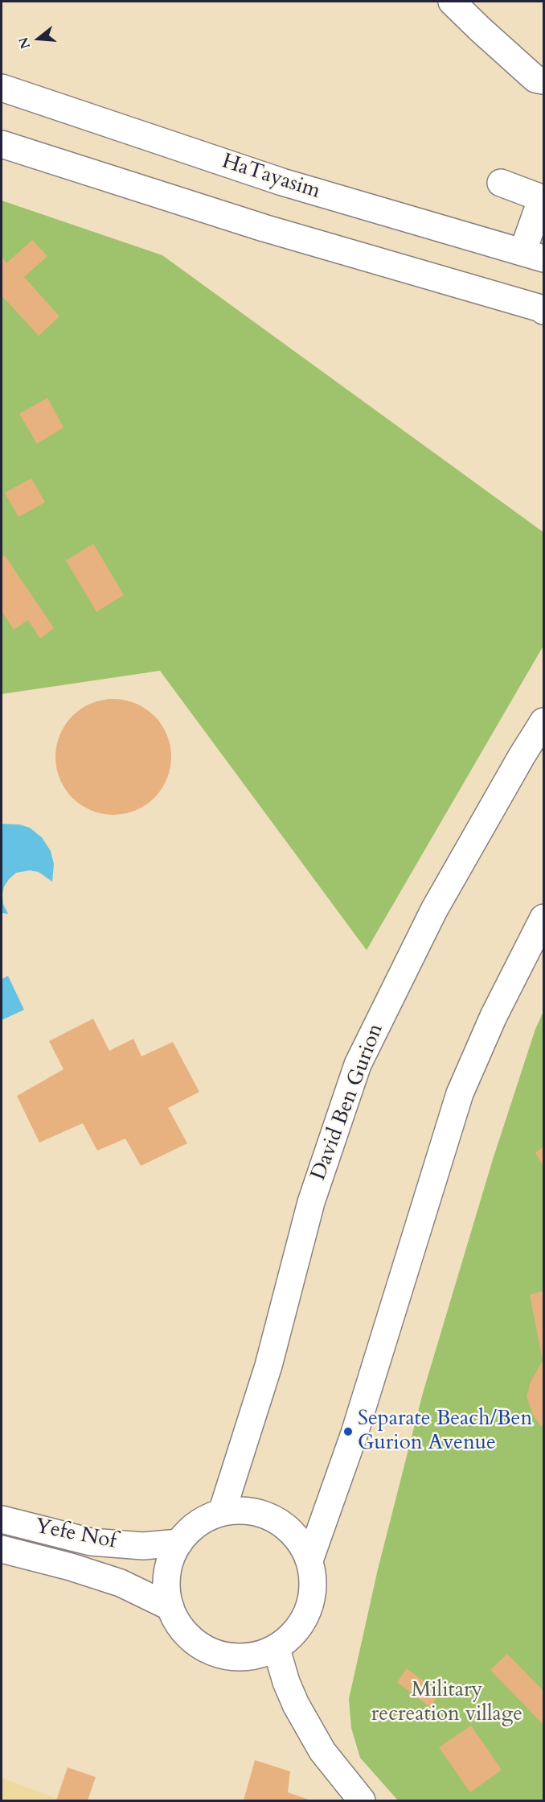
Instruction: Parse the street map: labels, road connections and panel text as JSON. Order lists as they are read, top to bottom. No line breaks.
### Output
{"streets":{"main road":["HaTayasim","David Ben Gurion","Yefe Nof"]},"crossings":[["David Ben Gurion","Yefe Nof"]],"parks":["Military recreation village"],"places":["Separate Beach/Ben Gurion Avenue"],"north":"left"}
